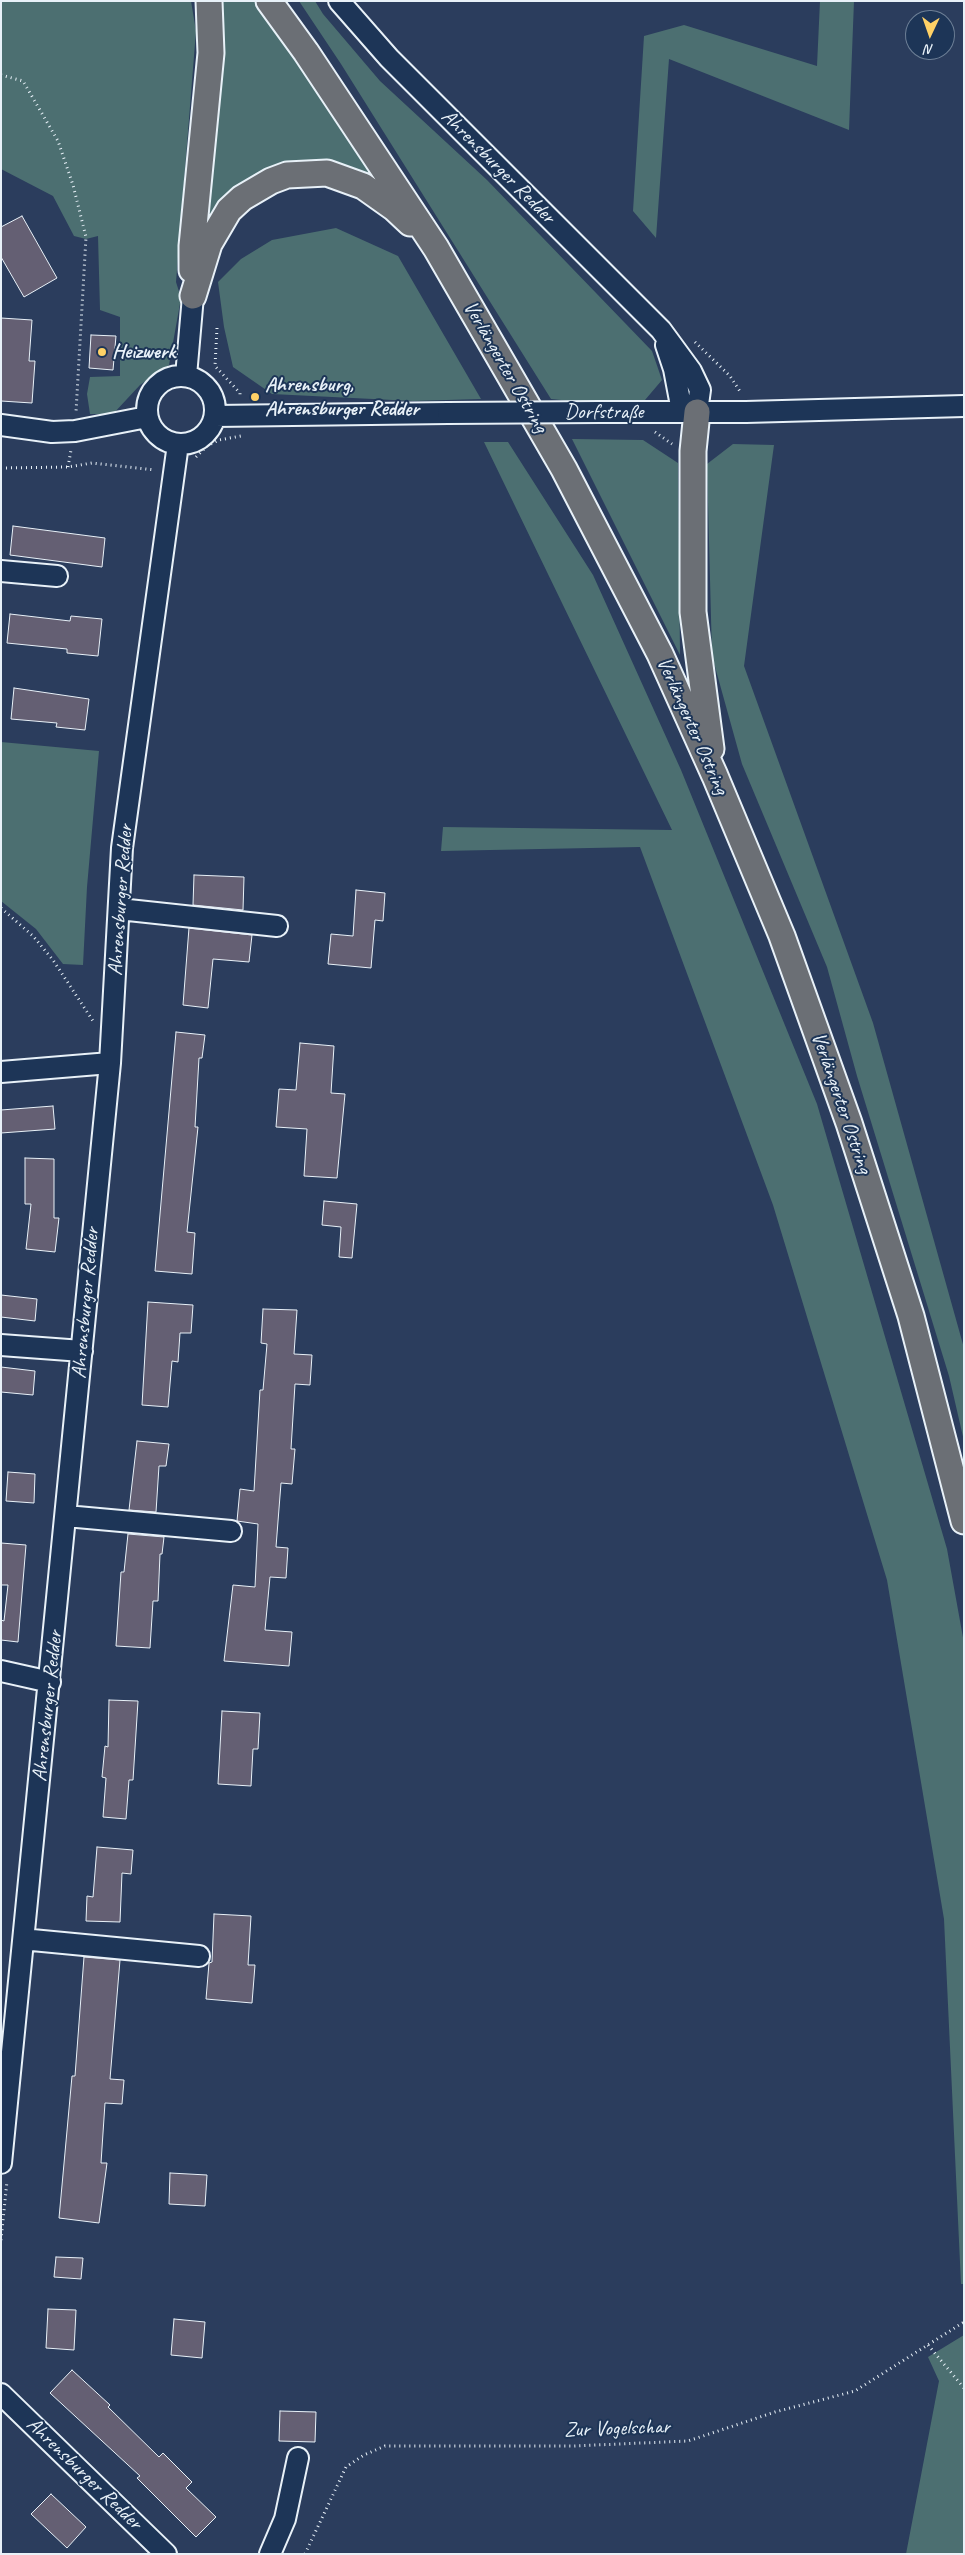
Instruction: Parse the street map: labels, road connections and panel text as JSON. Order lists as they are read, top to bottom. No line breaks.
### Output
{"streets":{"main road":["Verlängerter Ostring"],"street":["Ahrensburger Redder","Dorfstraße"],"path":["Zur Vogelschar"]},"crossings":[["Ahrensburger Redder","Dorfstraße"]],"places":["Heizwerk","Ahrensburg, Ahrensburger Redder"],"north":"bottom"}
